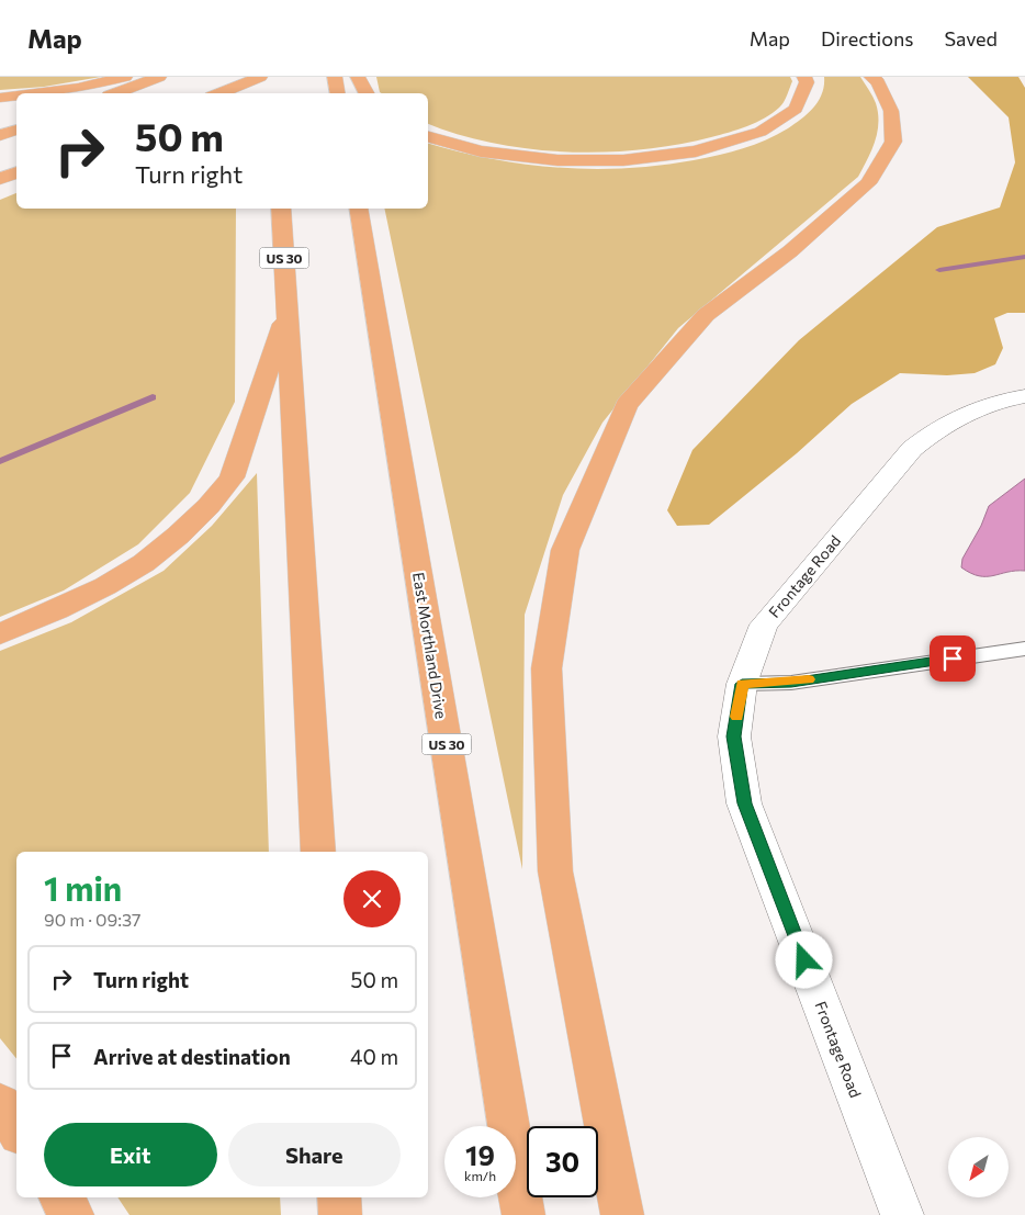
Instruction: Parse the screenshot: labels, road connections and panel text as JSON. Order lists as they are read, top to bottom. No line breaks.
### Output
{"streets":{"highway":["US 30","East Morthland Drive"],"street":["Frontage Road"]},"north":"bottom left","page":{"header":"Map","nav":["Map","Directions","Saved"],"turn":["50 m","Turn right"],"heading":["1 min","90 m · 09:37"],"list":[{"name":"Turn right","value":"50 m"},{"name":"Arrive at destination","value":"40 m"}],"buttons":["Exit","Share"],"speed":"19 km/h","limit":"30"}}
